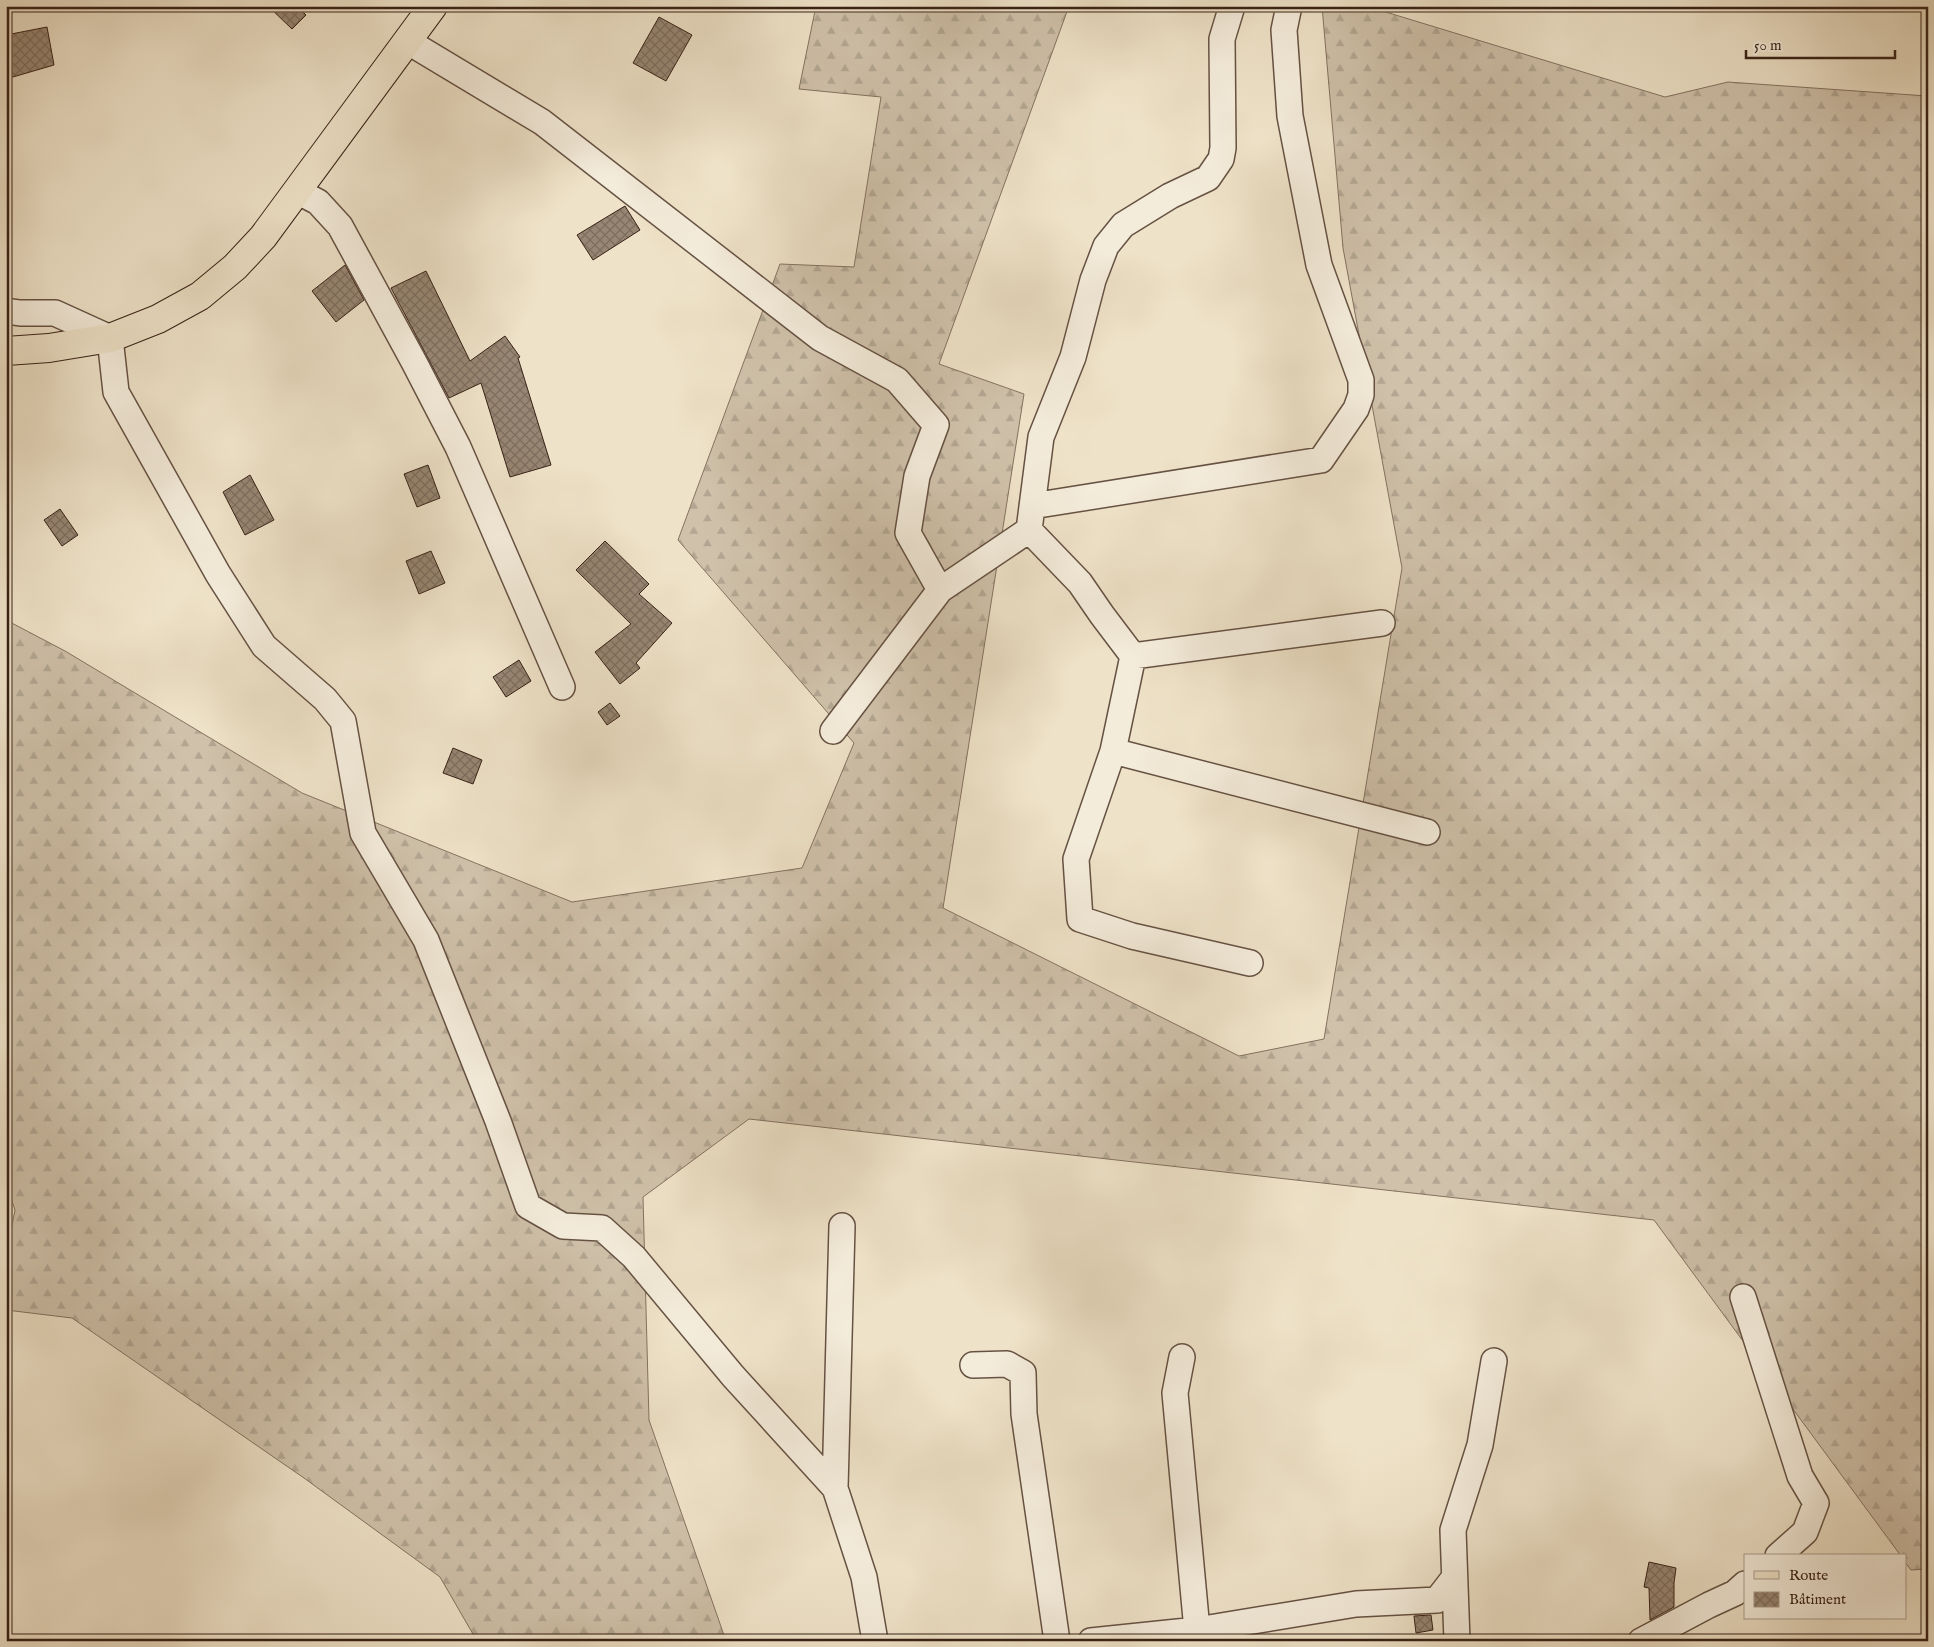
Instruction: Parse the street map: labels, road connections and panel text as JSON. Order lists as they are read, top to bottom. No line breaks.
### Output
{"legend":["Route","Bâtiment"],"scale_bar":"50 m"}
